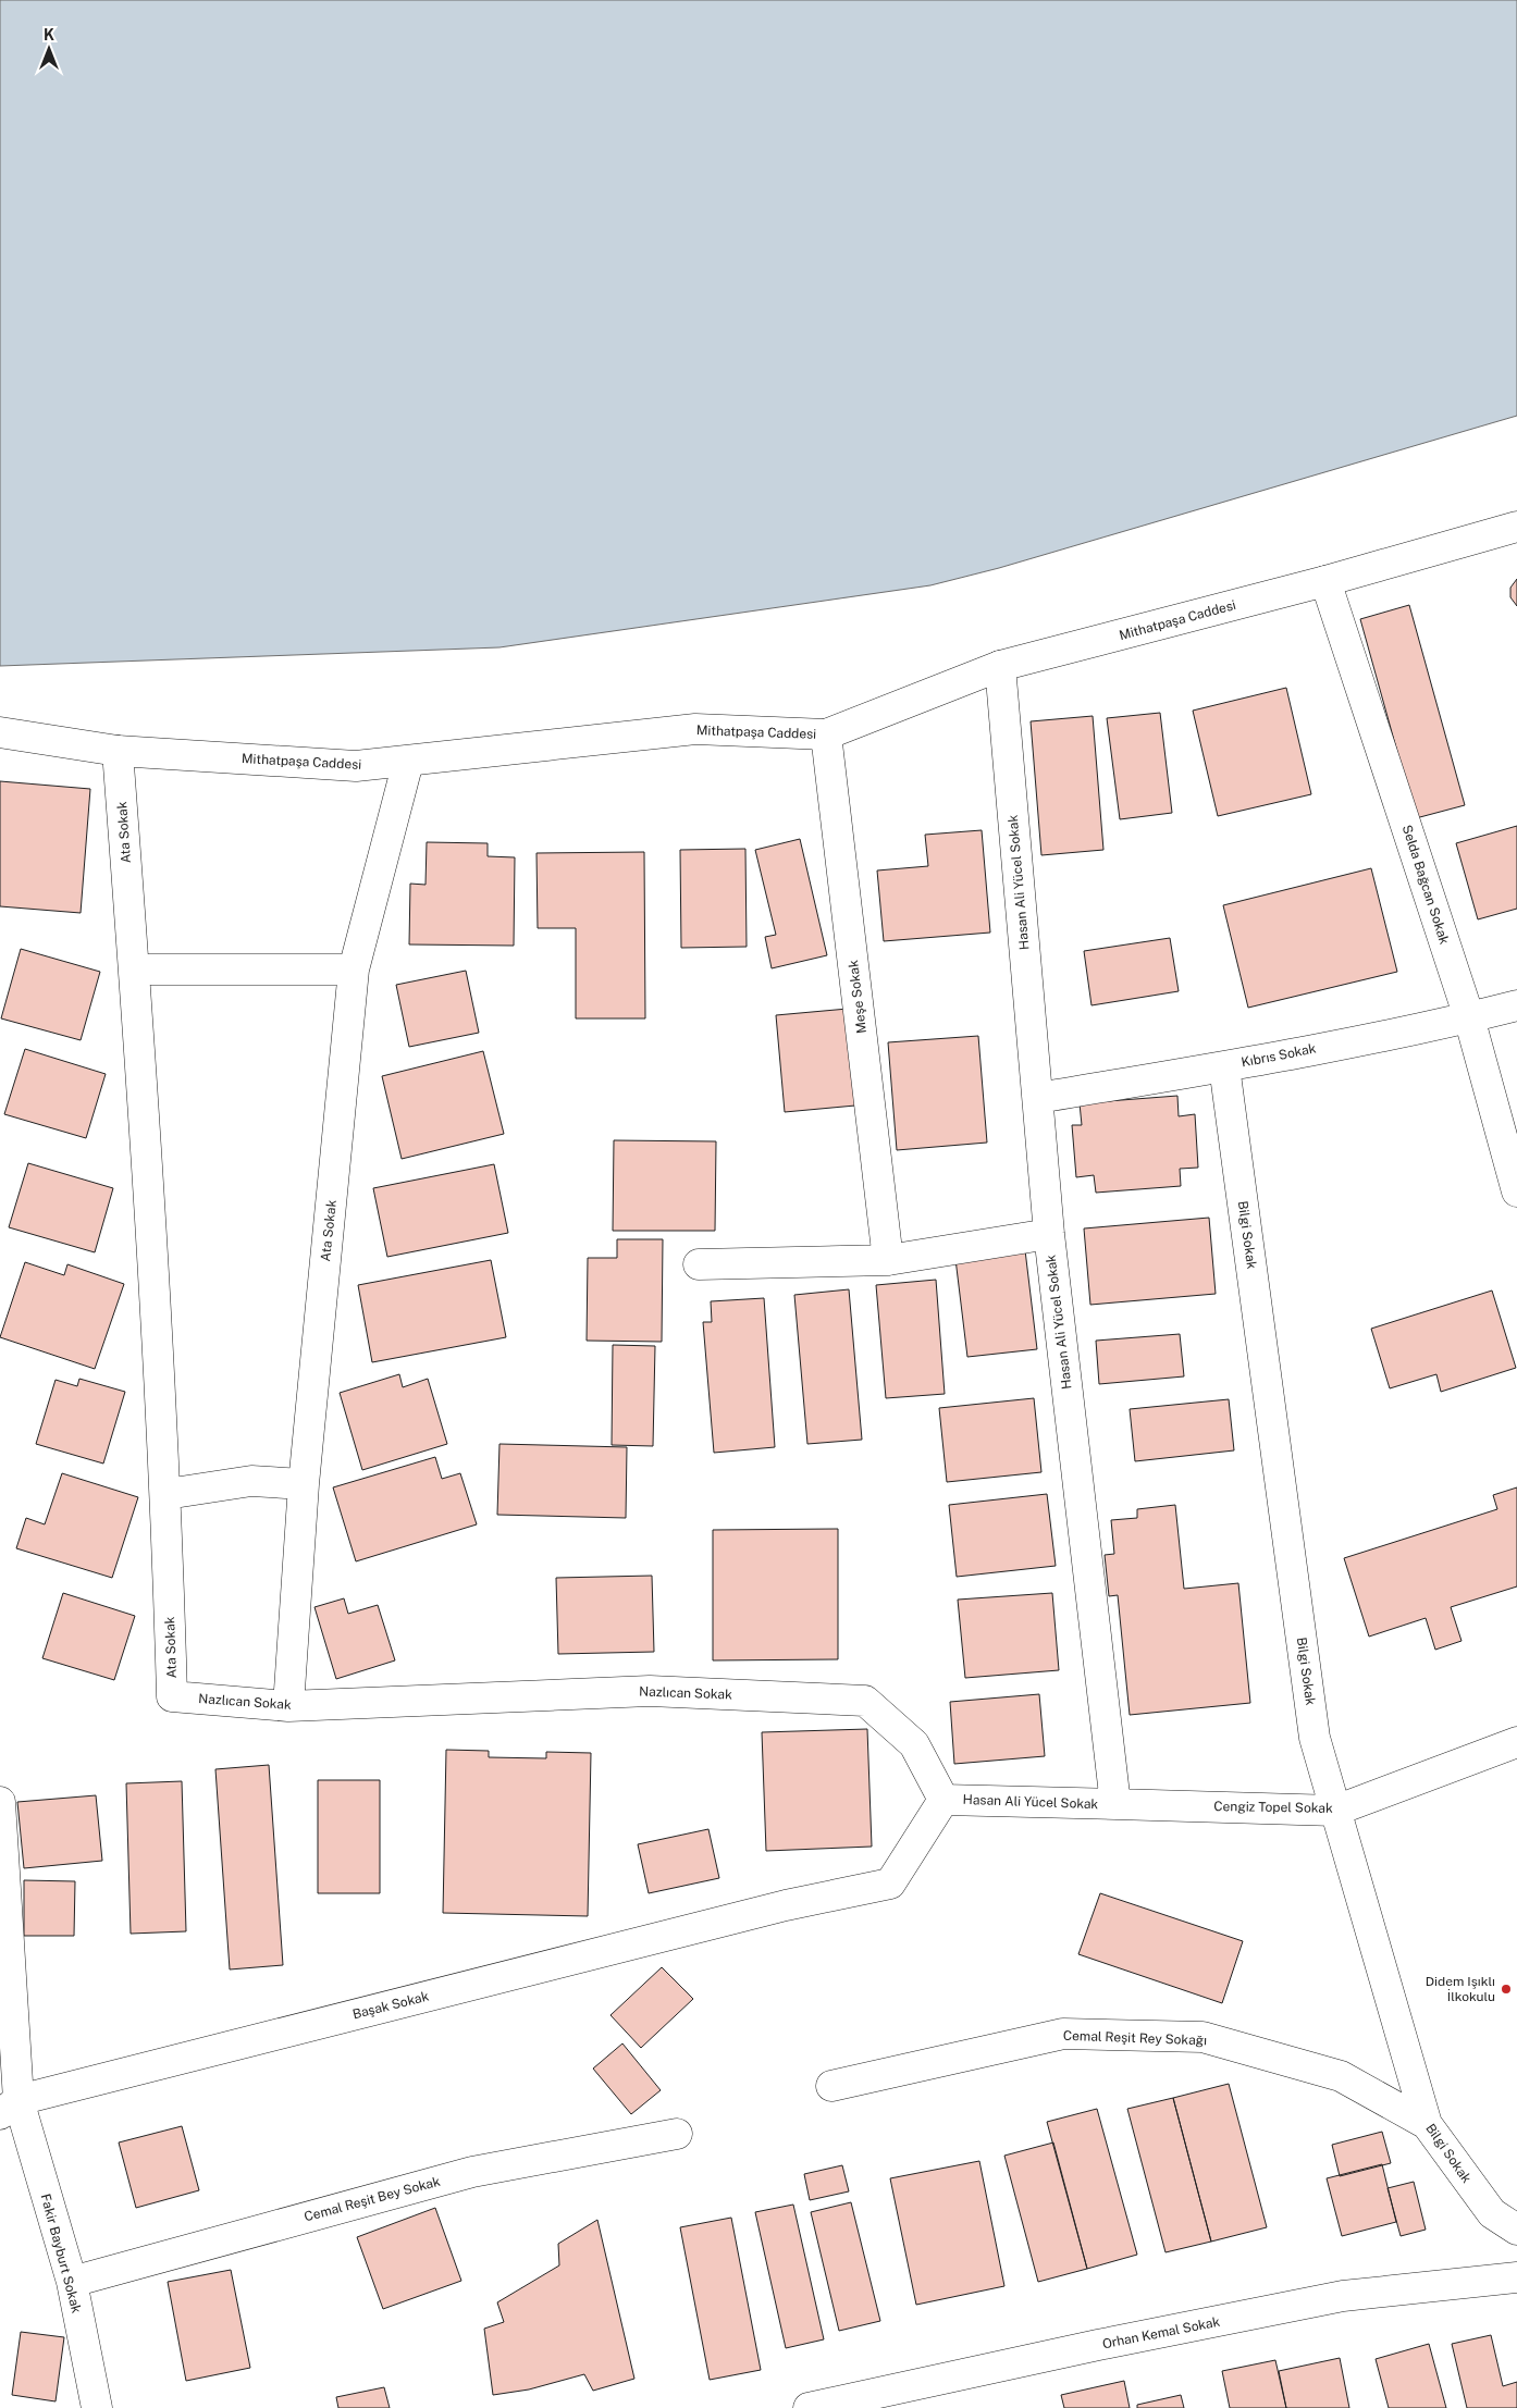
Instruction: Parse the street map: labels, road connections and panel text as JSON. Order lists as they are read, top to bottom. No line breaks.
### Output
{"streets":{"street":["Mithatpaşa Caddesi","Ata Sokak","Hasan Ali Yücel Sokak","Selda Bağcan Sokak","Meşe Sokak","Kıbrıs Sokak","Bilgi Sokak","Nazlıcan Sokak","Cengiz Topel Sokak","Başak Sokak","Cemal Reşit Rey Sokağı","Cemal Reşit Bey Sokak","Fakir Bayburt Sokak","Orhan Kemal Sokak"]},"crossings":[["Mithatpaşa Caddesi","Ata Sokak"],["Mithatpaşa Caddesi","Hasan Ali Yücel Sokak"],["Mithatpaşa Caddesi","Selda Bağcan Sokak"],["Mithatpaşa Caddesi","Meşe Sokak"],["Ata Sokak","Nazlıcan Sokak"],["Hasan Ali Yücel Sokak","Kıbrıs Sokak"],["Hasan Ali Yücel Sokak","Nazlıcan Sokak"],["Hasan Ali Yücel Sokak","Cengiz Topel Sokak"],["Hasan Ali Yücel Sokak","Başak Sokak"],["Selda Bağcan Sokak","Kıbrıs Sokak"],["Kıbrıs Sokak","Bilgi Sokak"],["Bilgi Sokak","Cengiz Topel Sokak"],["Bilgi Sokak","Cemal Reşit Rey Sokağı"],["Nazlıcan Sokak","Başak Sokak"],["Başak Sokak","Fakir Bayburt Sokak"],["Cemal Reşit Bey Sokak","Fakir Bayburt Sokak"]],"places":["Didem Işıklı İlkokulu"],"north":"top"}
